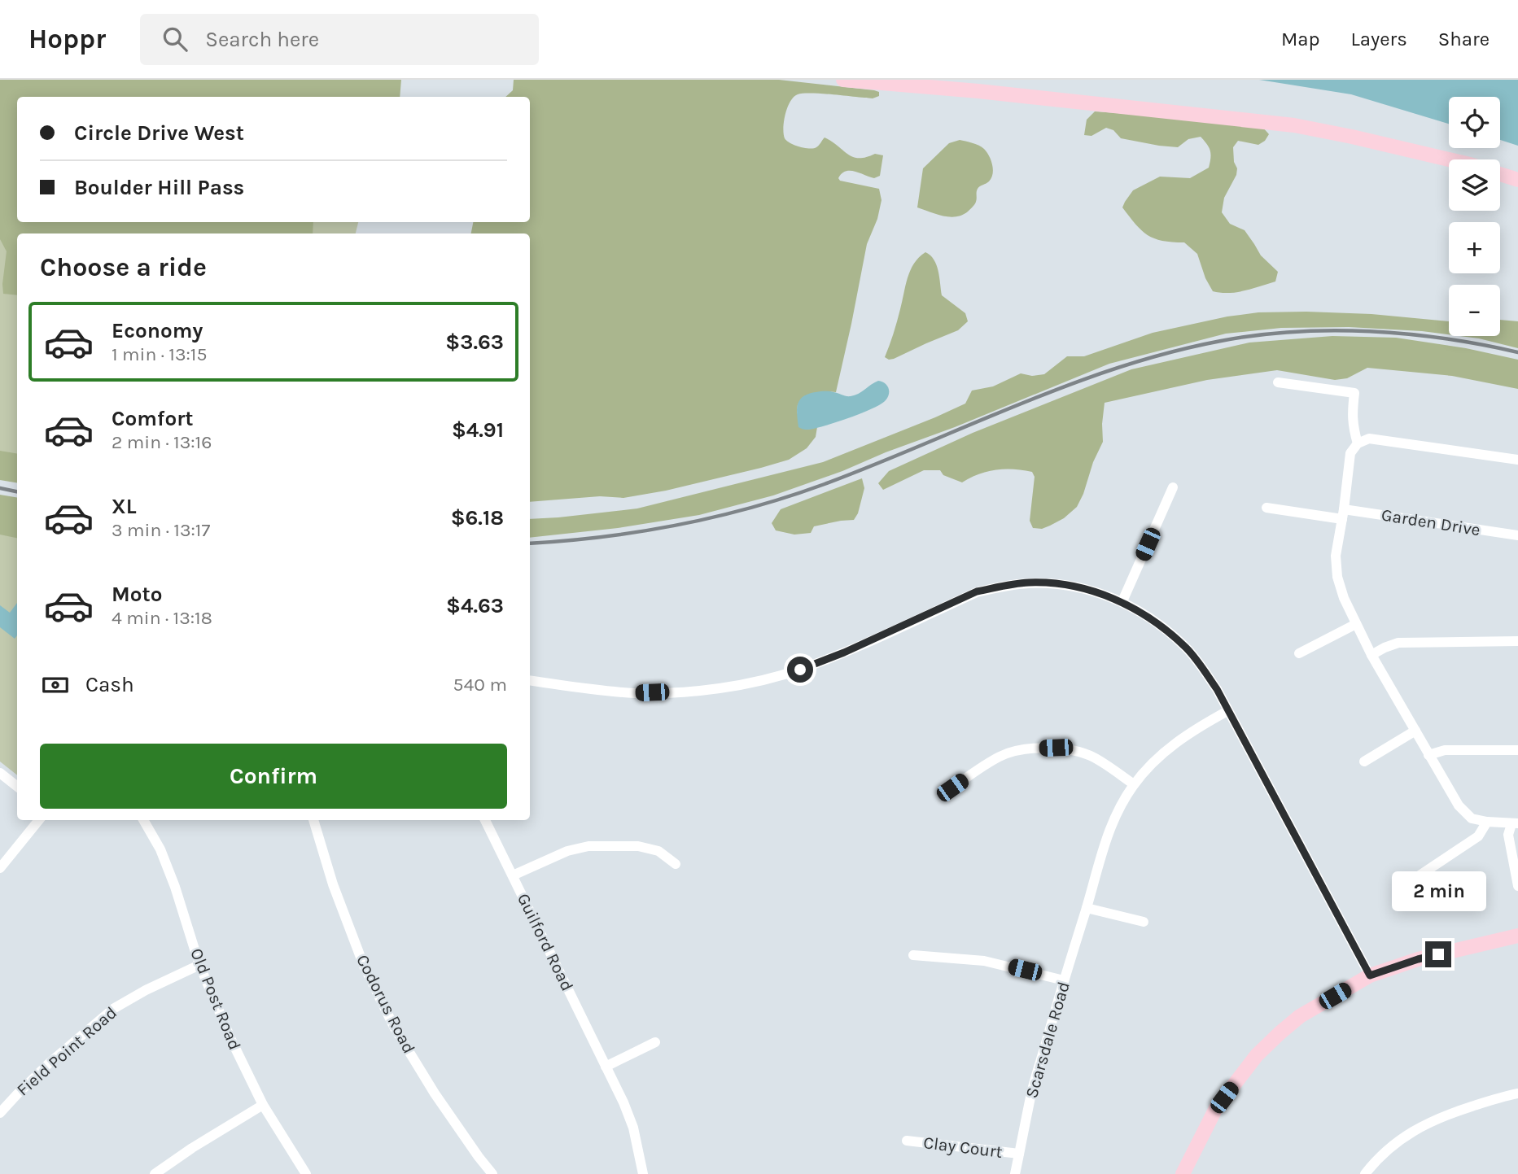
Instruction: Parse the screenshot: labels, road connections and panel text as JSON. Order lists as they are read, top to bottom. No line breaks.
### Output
{"streets":{"street":["Garden Drive","Guilford Road","Old Post Road","Codorus Road","Scarsdale Road","Field Point Road","Clay Court"]},"crossings":[["Old Post Road","Field Point Road"],["Scarsdale Road","Clay Court"]],"page":{"header":"Hoppr","search":"Search here","nav":["Map","Layers","Share"],"map_buttons":["+","−"],"banner":["Circle Drive West","Boulder Hill Pass"],"heading":"Choose a ride","list":[{"name":"Economy","note":"1 min · 13:15","value":"$3.63"},{"name":"Comfort","note":"2 min · 13:16","value":"$4.91"},{"name":"XL","note":"3 min · 13:17","value":"$6.18"},{"name":"Moto","note":"4 min · 13:18","value":"$4.63"}],"pay":["Cash","540 m"],"buttons":"Confirm","bubble":"2 min"}}
